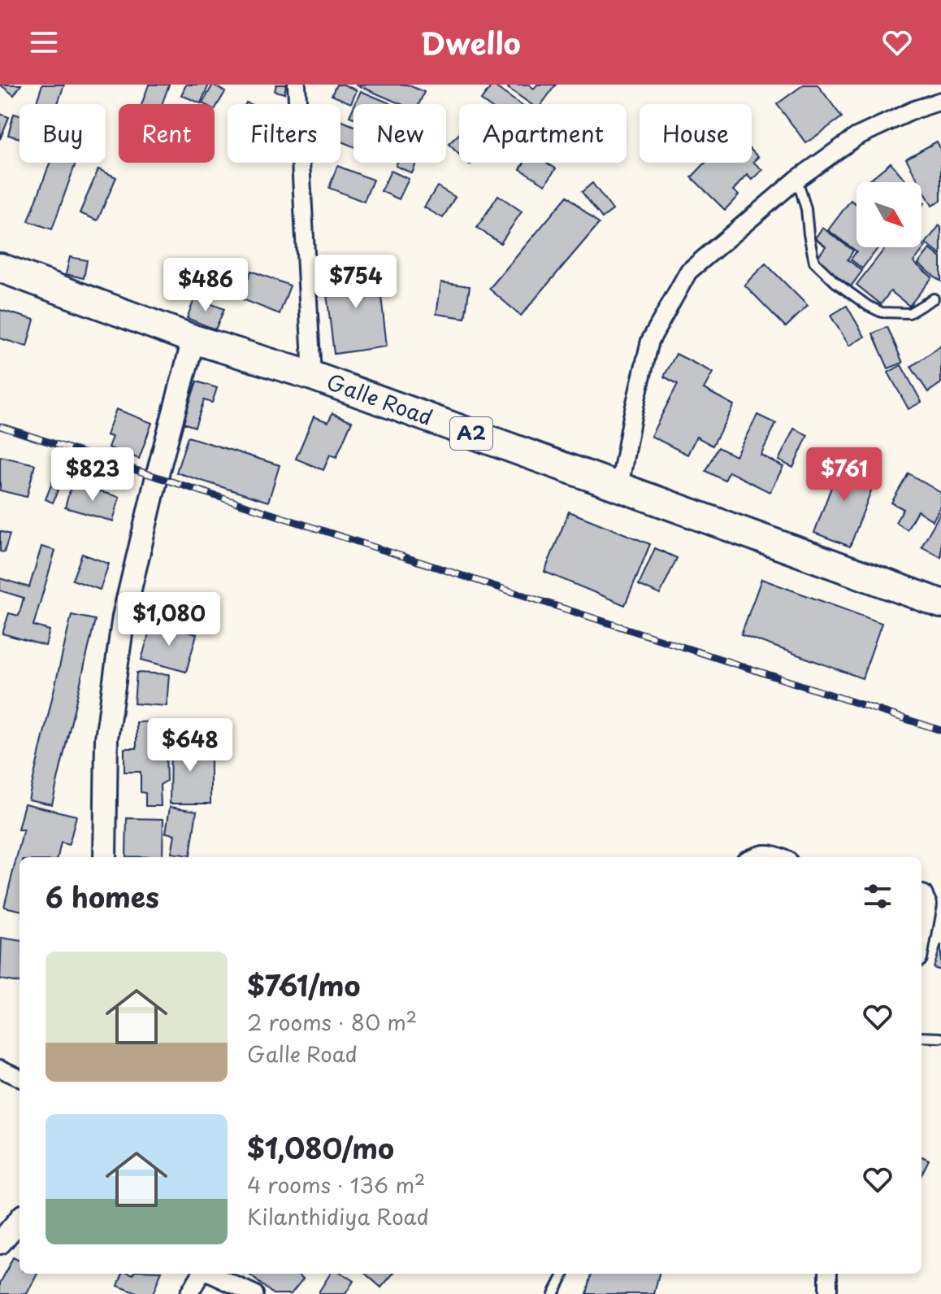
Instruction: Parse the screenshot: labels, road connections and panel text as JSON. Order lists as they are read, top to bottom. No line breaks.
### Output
{"streets":{"highway":["Galle Road","A2"]},"north":"bottom right","page":{"header":"Dwello","chip":["Buy","Rent","Filters","New","Apartment","House"],"price":["$754","$486","$823","$761","$1,080","$648"],"heading":"6 homes","list":[{"name":"$761/mo","note":"2 rooms · 80 m² · Galle Road"},{"name":"$1,080/mo","note":"4 rooms · 136 m² · Kilanthidiya Road"}]}}
